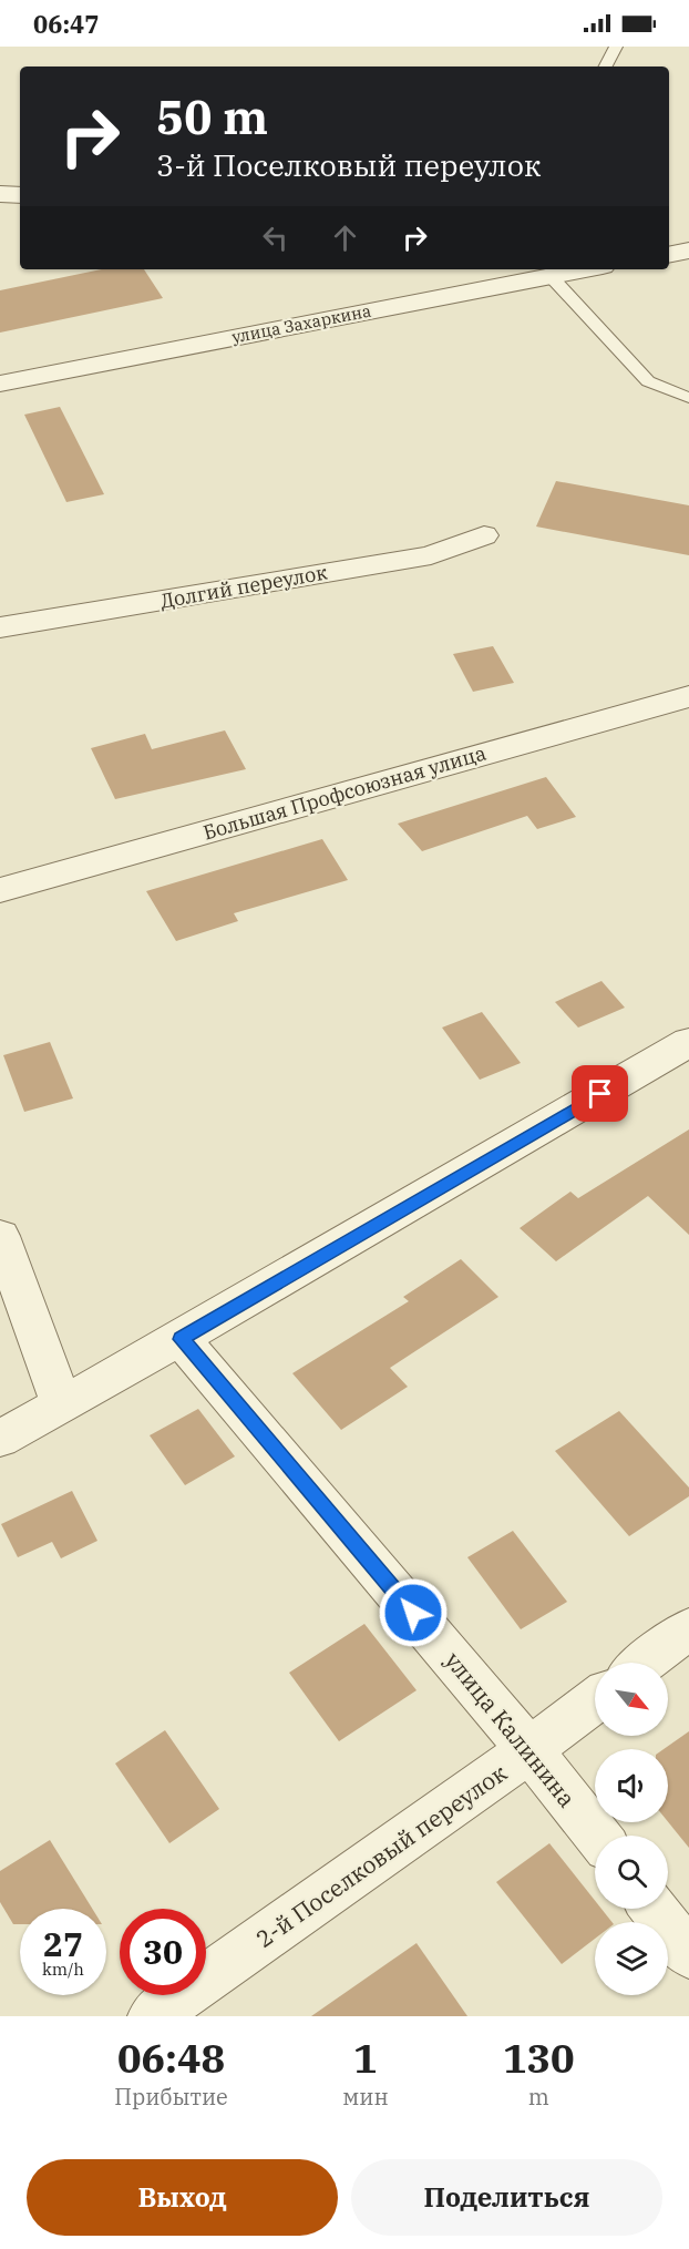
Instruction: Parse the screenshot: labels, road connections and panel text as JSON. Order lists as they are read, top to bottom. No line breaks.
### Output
{"streets":{"street":["улица Захаркина","Долгий переулок","Большая Профсоюзная улица","улица Калинина","2-й Поселковый переулок"]},"crossings":[["улица Калинина","2-й Поселковый переулок"]],"north":"bottom right","page":{"status":"06:47","turn":["50 m","3-й Поселковый переулок"],"speed":"27 km/h","limit":"30","eta":["06:48","Прибытие","1","мин","130","m"],"buttons":["Выход","Поделиться"]}}
